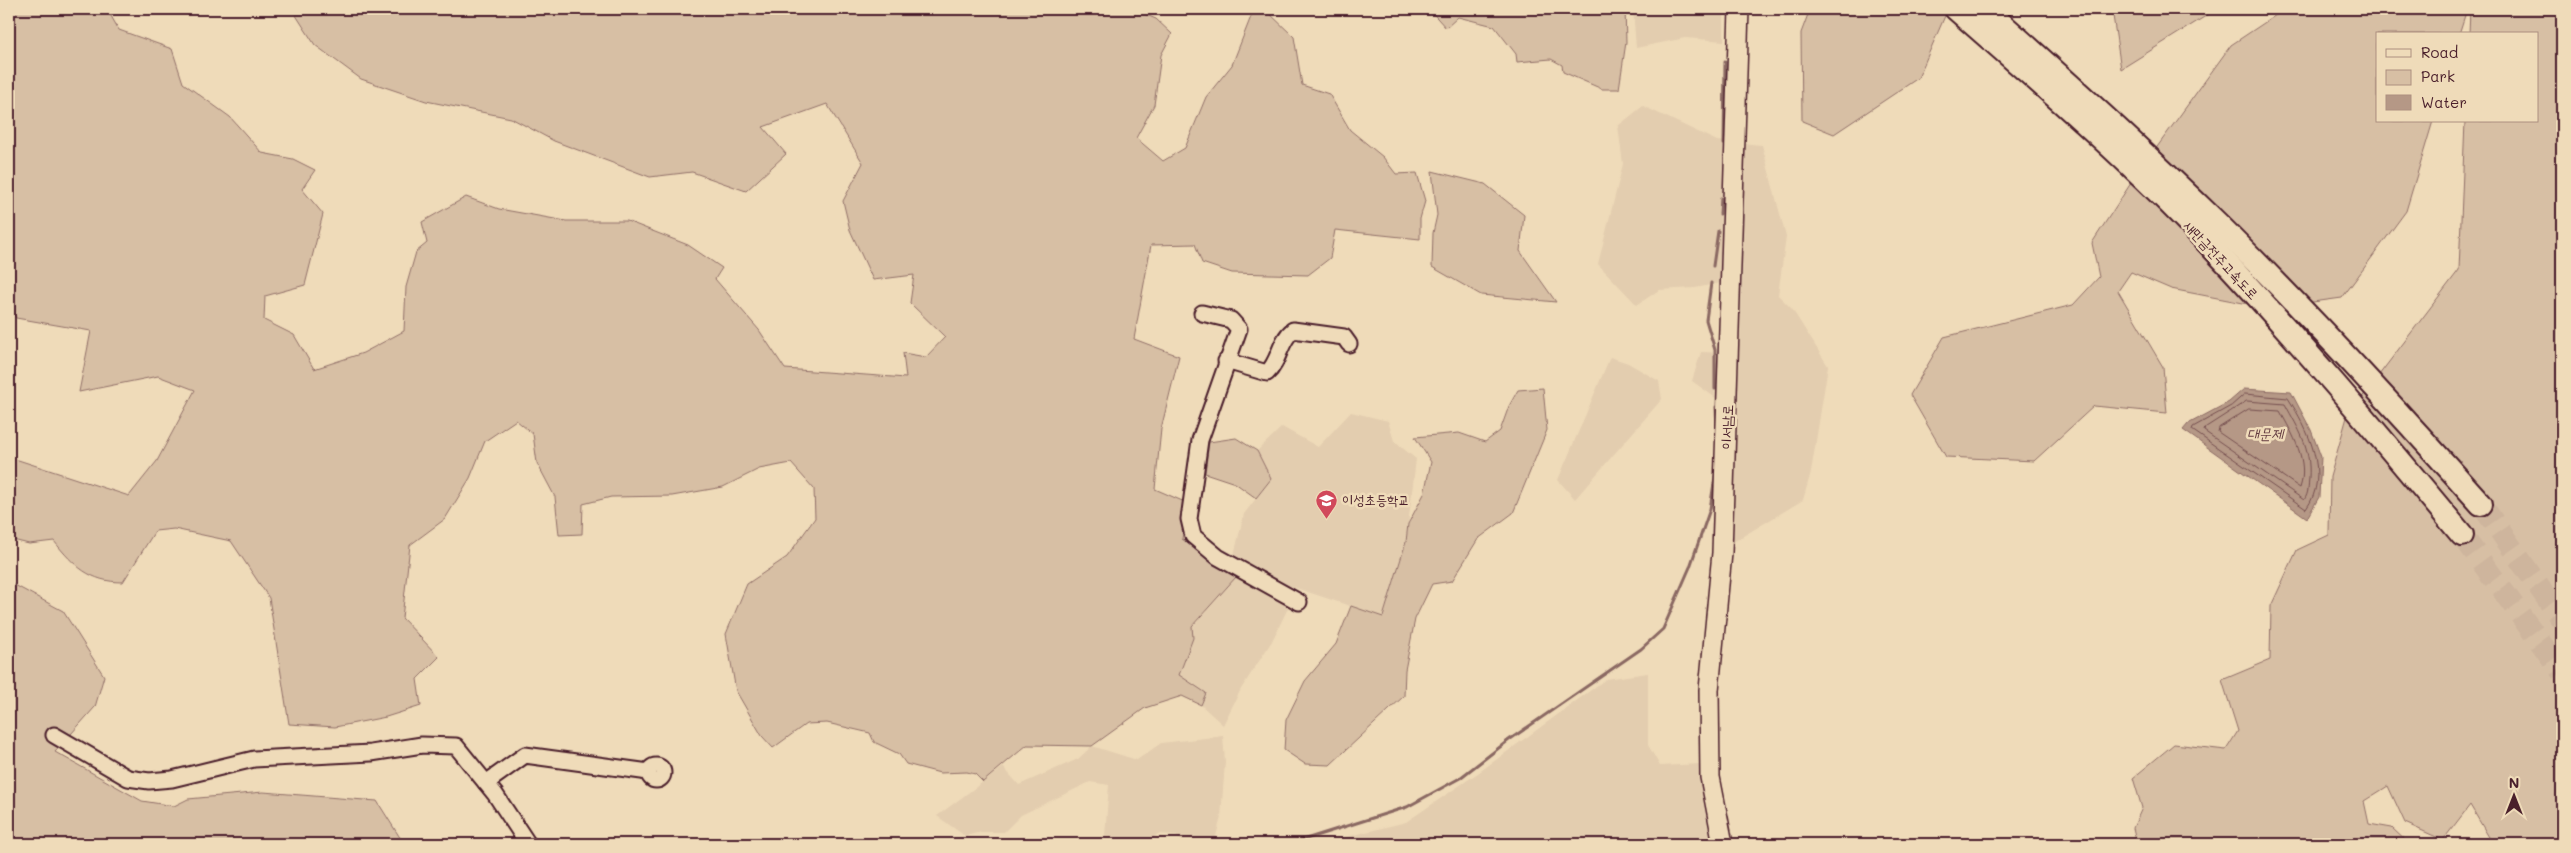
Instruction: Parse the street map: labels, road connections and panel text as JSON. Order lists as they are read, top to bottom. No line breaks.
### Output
{"streets":{"highway":["새만금전주고속도로"],"main road":["이서남로"]},"water":["대문제"],"places":{"school or university":["이성초등학교"]},"legend":["Road","Park","Water"],"north":"top"}
